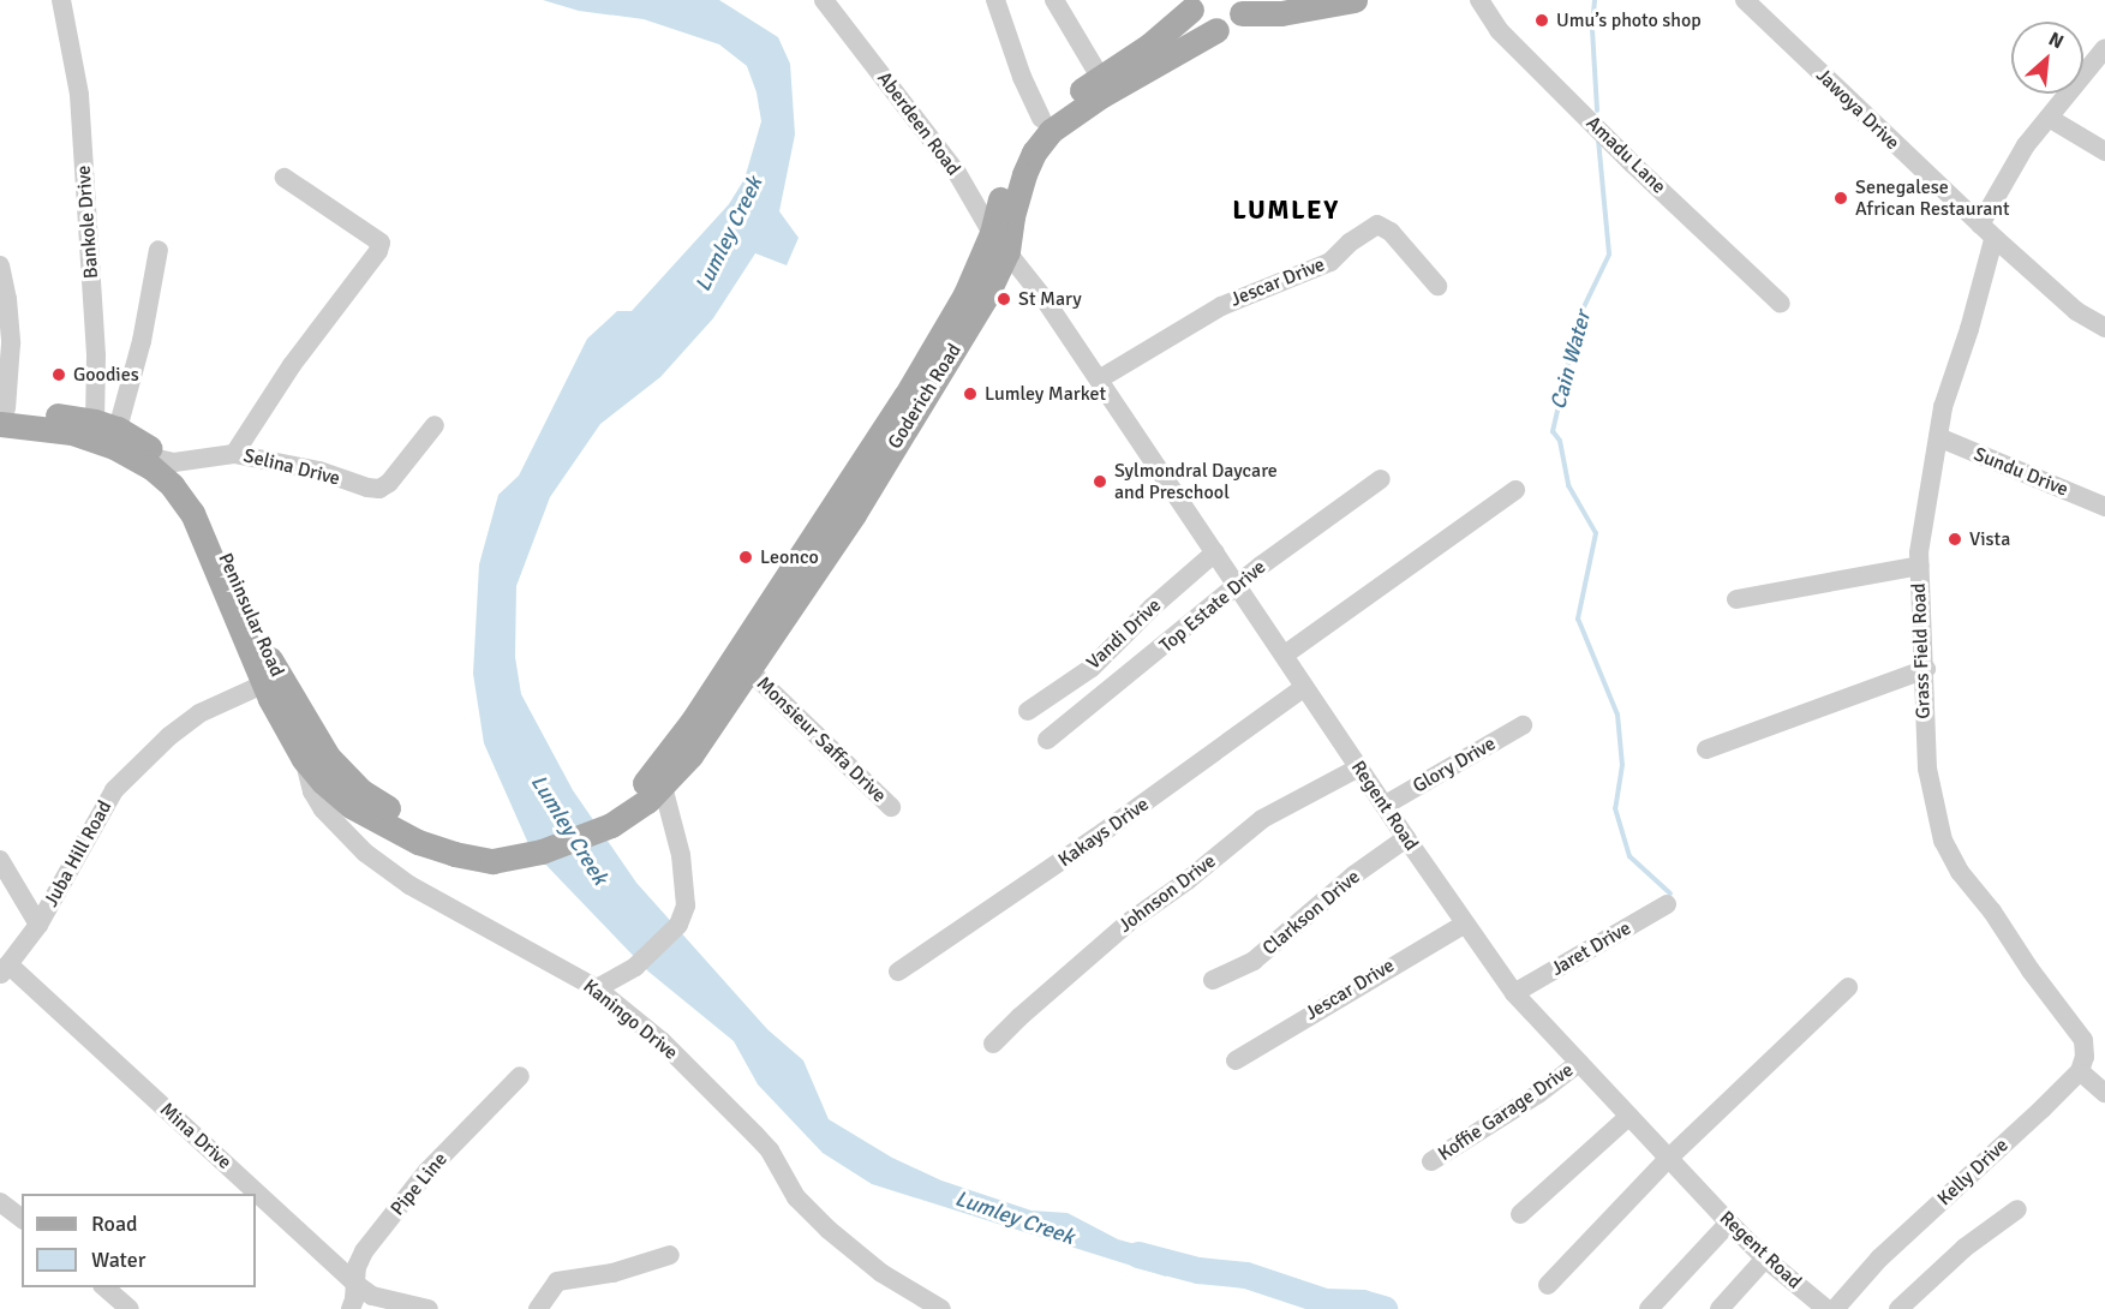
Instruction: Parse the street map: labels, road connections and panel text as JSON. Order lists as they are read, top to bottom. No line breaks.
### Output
{"streets":{"main road":["Goderich Road","Peninsular Road"],"street":["Jawoya Drive","Aberdeen Road","Amadu Lane","Bankole Drive","Jescar Drive","Selina Drive","Sundu Drive","Top Estate Drive","Vandi Drive","Grass Field Road","Monsieur Saffa Drive","Glory Drive","Regent Road","Kakays Drive","Juba Hill Road","Johnson Drive","Clarkson Drive","Jaret Drive","Kaningo Drive","Koffie Garage Drive","Mina Drive","Kelly Drive","Pipe Line"]},"crossings":[["Aberdeen Road","Goderich Road"],["Aberdeen Road","Regent Road"],["Bankole Drive","Peninsular Road"],["Jescar Drive","Regent Road"],["Goderich Road","Peninsular Road"],["Goderich Road","Monsieur Saffa Drive"],["Goderich Road","Regent Road"],["Selina Drive","Peninsular Road"],["Sundu Drive","Grass Field Road"],["Top Estate Drive","Regent Road"],["Peninsular Road","Juba Hill Road"],["Peninsular Road","Kaningo Drive"],["Vandi Drive","Regent Road"],["Grass Field Road","Kelly Drive"],["Glory Drive","Regent Road"],["Regent Road","Kakays Drive"],["Regent Road","Johnson Drive"],["Regent Road","Clarkson Drive"],["Regent Road","Jaret Drive"],["Regent Road","Koffie Garage Drive"],["Juba Hill Road","Mina Drive"],["Mina Drive","Pipe Line"]],"districts":["LUMLEY"],"water":["Lumley Creek","Cain Water"],"places":["Umu’s photo shop","Senegalese African Restaurant","St Mary","Goodies","Lumley Market","Sylmondral Daycare and Preschool","Vista","Leonco"],"legend":["Road","Water"],"north":"top right"}
